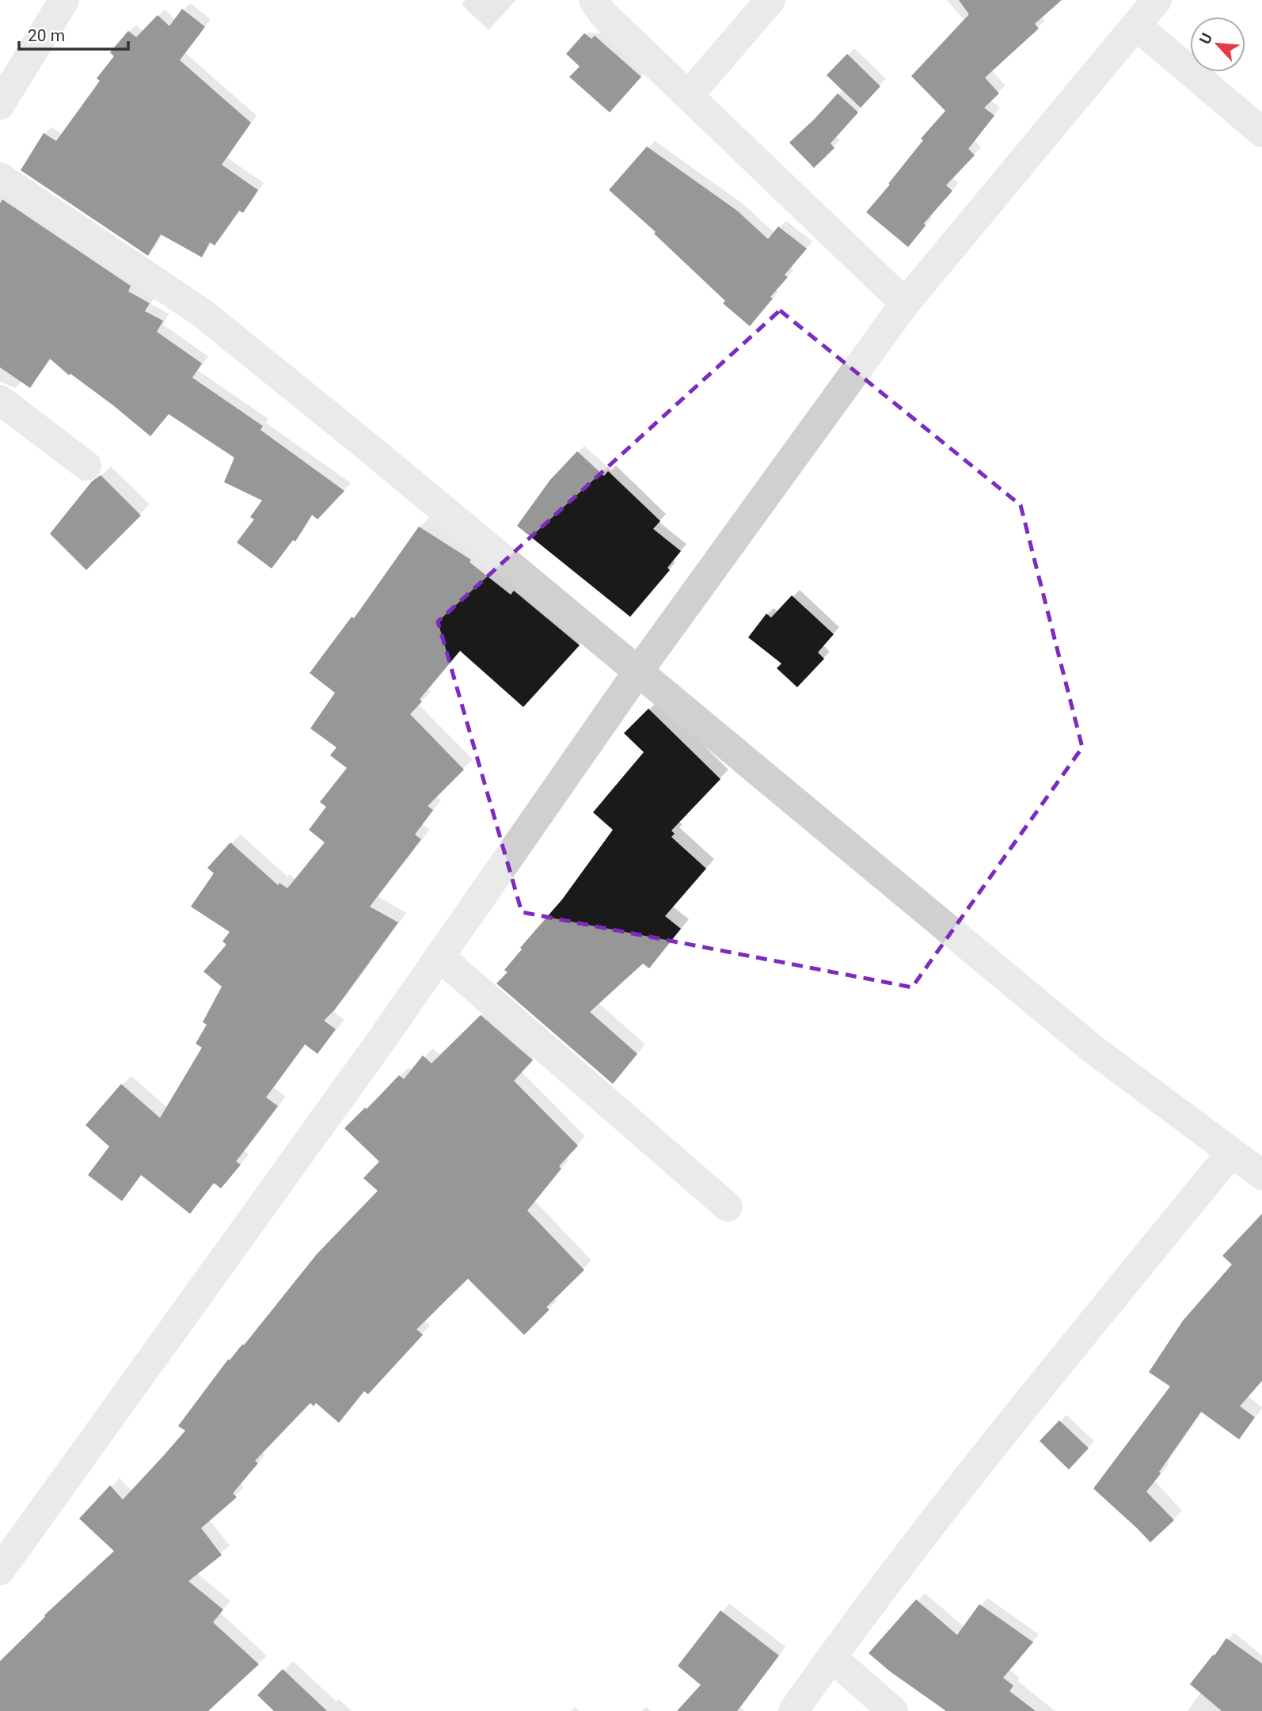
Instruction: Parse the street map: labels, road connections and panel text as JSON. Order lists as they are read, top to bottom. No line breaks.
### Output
{"scale_bar":"20 m","north":"top left"}
